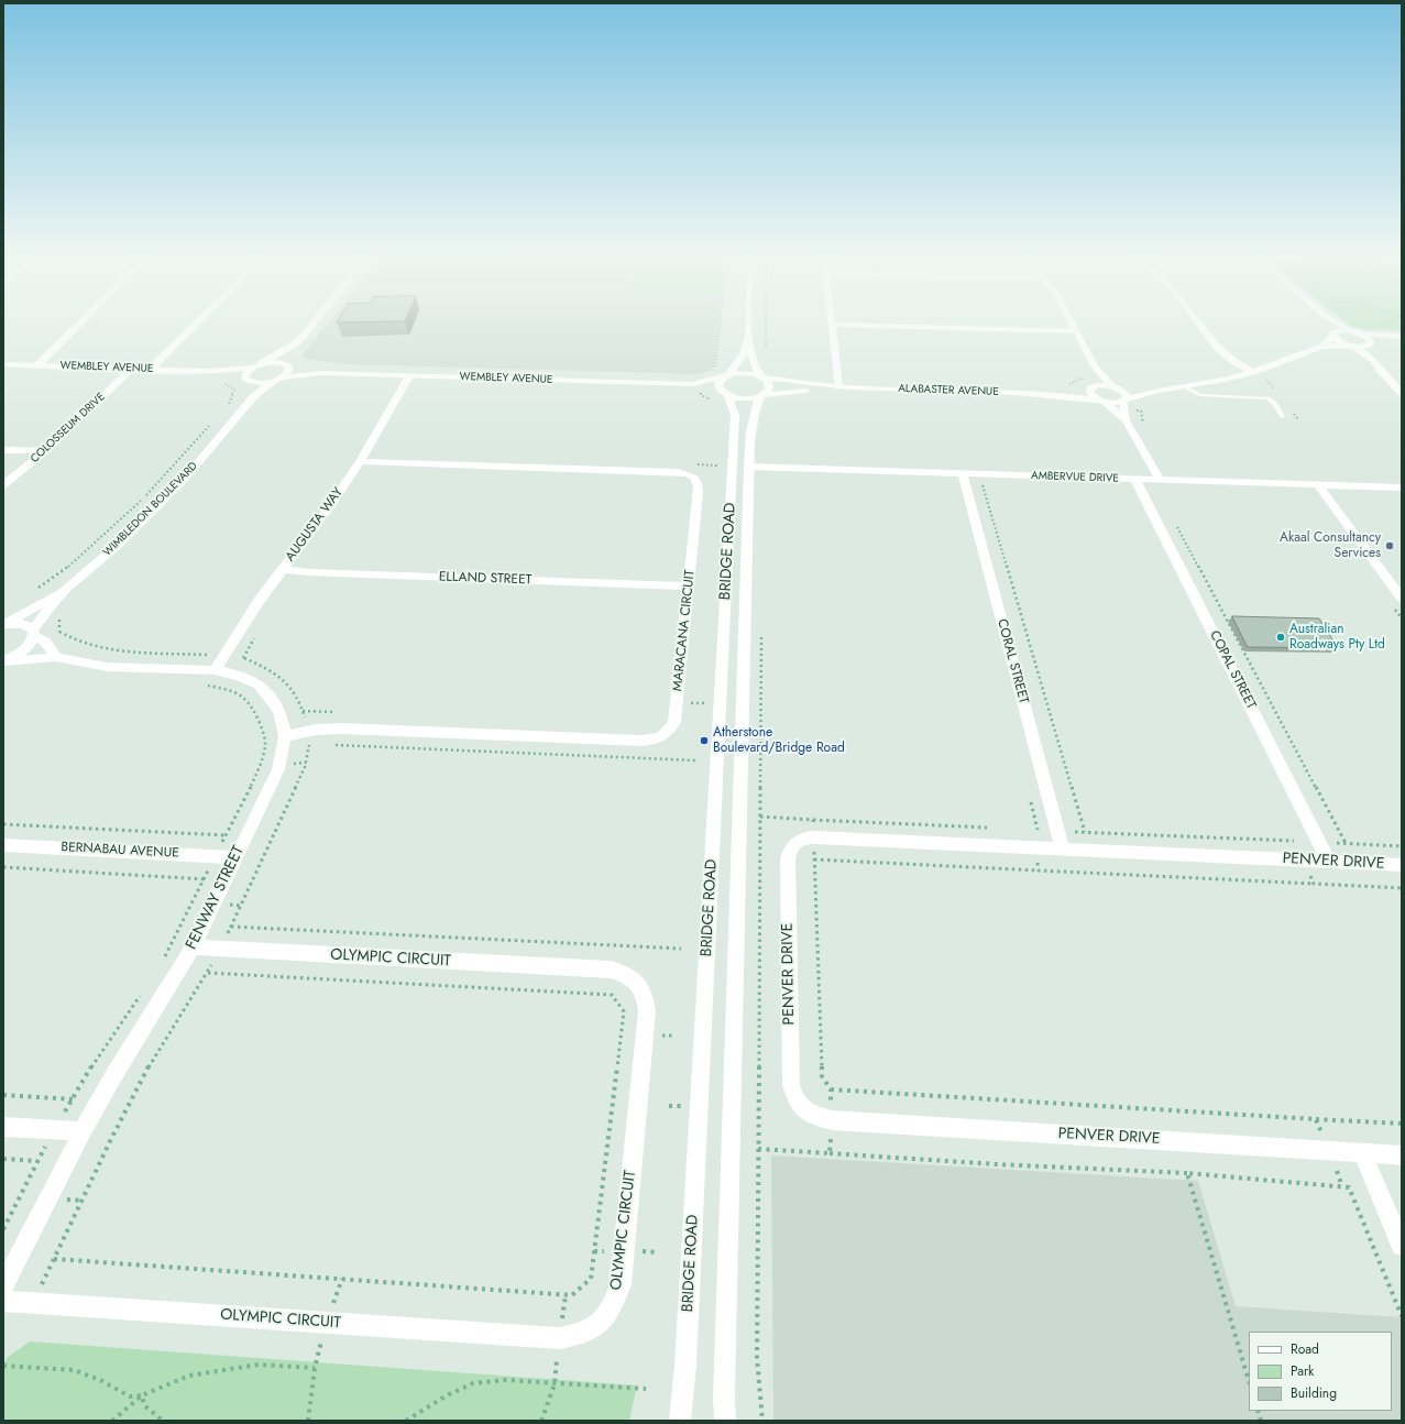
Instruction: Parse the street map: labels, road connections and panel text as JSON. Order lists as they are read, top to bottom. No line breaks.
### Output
{"streets":{"street":["WEMBLEY AVENUE","ALABASTER AVENUE","COLOSSEUM DRIVE","AMBERVUE DRIVE","WIMBLEDON BOULEVARD","AUGUSTA WAY","BRIDGE ROAD","ELLAND STREET","MARACANA CIRCUIT","CORAL STREET","COPAL STREET","BERNABAU AVENUE","PENVER DRIVE","FENWAY STREET","OLYMPIC CIRCUIT"]},"crossings":[["WEMBLEY AVENUE","ALABASTER AVENUE"],["WEMBLEY AVENUE","COLOSSEUM DRIVE"],["WEMBLEY AVENUE","WIMBLEDON BOULEVARD"],["WEMBLEY AVENUE","AUGUSTA WAY"],["WEMBLEY AVENUE","BRIDGE ROAD"],["ALABASTER AVENUE","BRIDGE ROAD"],["AMBERVUE DRIVE","BRIDGE ROAD"],["AMBERVUE DRIVE","CORAL STREET"],["AMBERVUE DRIVE","COPAL STREET"],["WIMBLEDON BOULEVARD","FENWAY STREET"],["AUGUSTA WAY","ELLAND STREET"],["AUGUSTA WAY","MARACANA CIRCUIT"],["AUGUSTA WAY","FENWAY STREET"],["ELLAND STREET","MARACANA CIRCUIT"],["MARACANA CIRCUIT","FENWAY STREET"],["CORAL STREET","PENVER DRIVE"],["COPAL STREET","PENVER DRIVE"],["BERNABAU AVENUE","FENWAY STREET"],["FENWAY STREET","OLYMPIC CIRCUIT"]],"places":["Akaal Consultancy Services","Australian Roadways Pty Ltd","Atherstone Boulevard/Bridge Road"],"legend":["Road","Park","Building"]}
